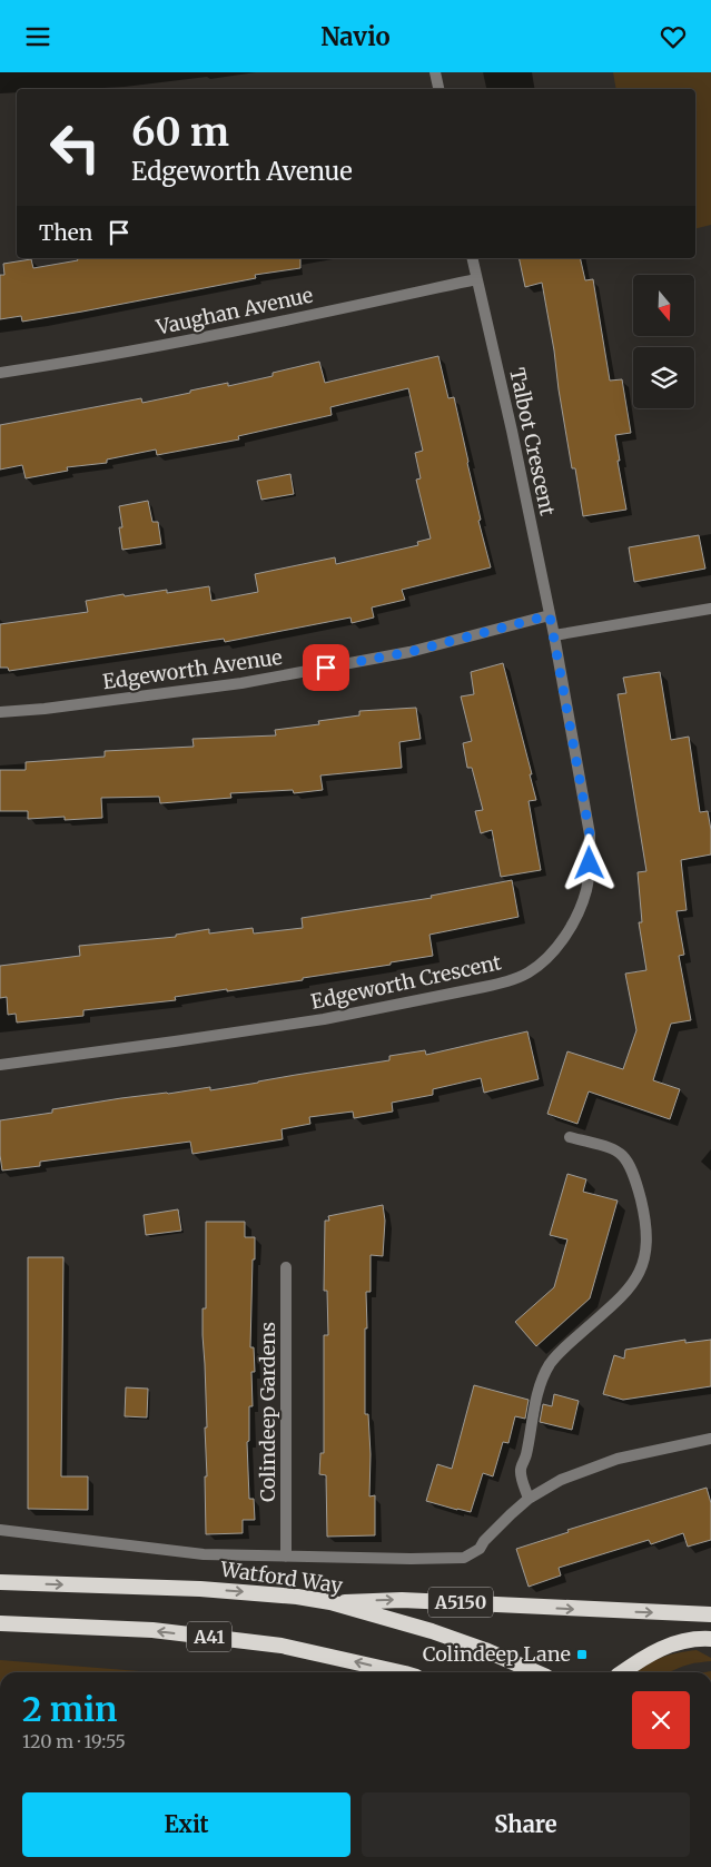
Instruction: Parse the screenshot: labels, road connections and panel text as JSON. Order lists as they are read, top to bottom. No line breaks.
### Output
{"streets":{"highway":["Watford Way","A5150","A41"],"street":["Vaughan Avenue","Talbot Crescent","Edgeworth Avenue","Edgeworth Crescent","Colindeep Gardens"]},"crossings":[["Vaughan Avenue","Talbot Crescent"],["Talbot Crescent","Edgeworth Avenue"],["Talbot Crescent","Edgeworth Crescent"],["Watford Way","A5150"]],"places":{"transit":["Colindeep Lane"]},"north":"bottom","page":{"header":"Navio","turn":["60 m","Edgeworth Avenue"],"then":"Then","heading":["2 min","120 m · 19:55"],"buttons":["Exit","Share"]}}
